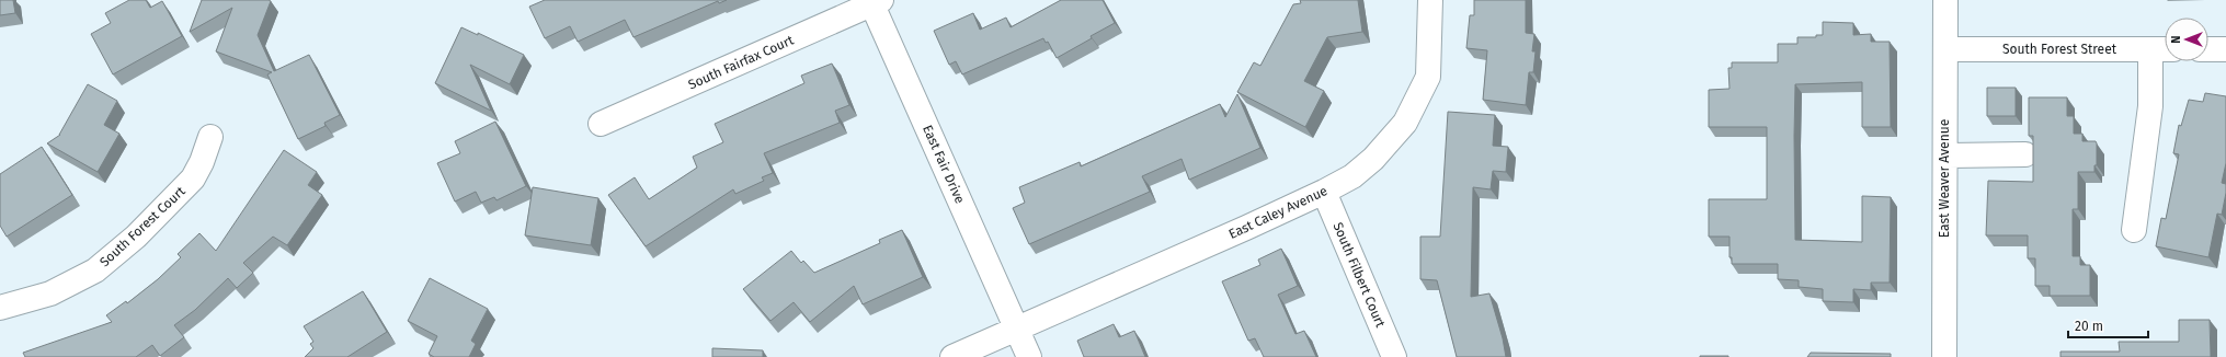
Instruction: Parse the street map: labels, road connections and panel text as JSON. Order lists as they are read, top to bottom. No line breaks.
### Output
{"streets":{"street":["South Forest Street","South Fairfax Court","East Fair Drive","East Weaver Avenue","East Caley Avenue","South Forest Court","South Filbert Court"]},"crossings":[["South Forest Street","East Weaver Avenue"],["South Fairfax Court","East Fair Drive"],["East Fair Drive","East Caley Avenue"],["East Caley Avenue","South Filbert Court"]],"scale_bar":"20 m","north":"left"}
